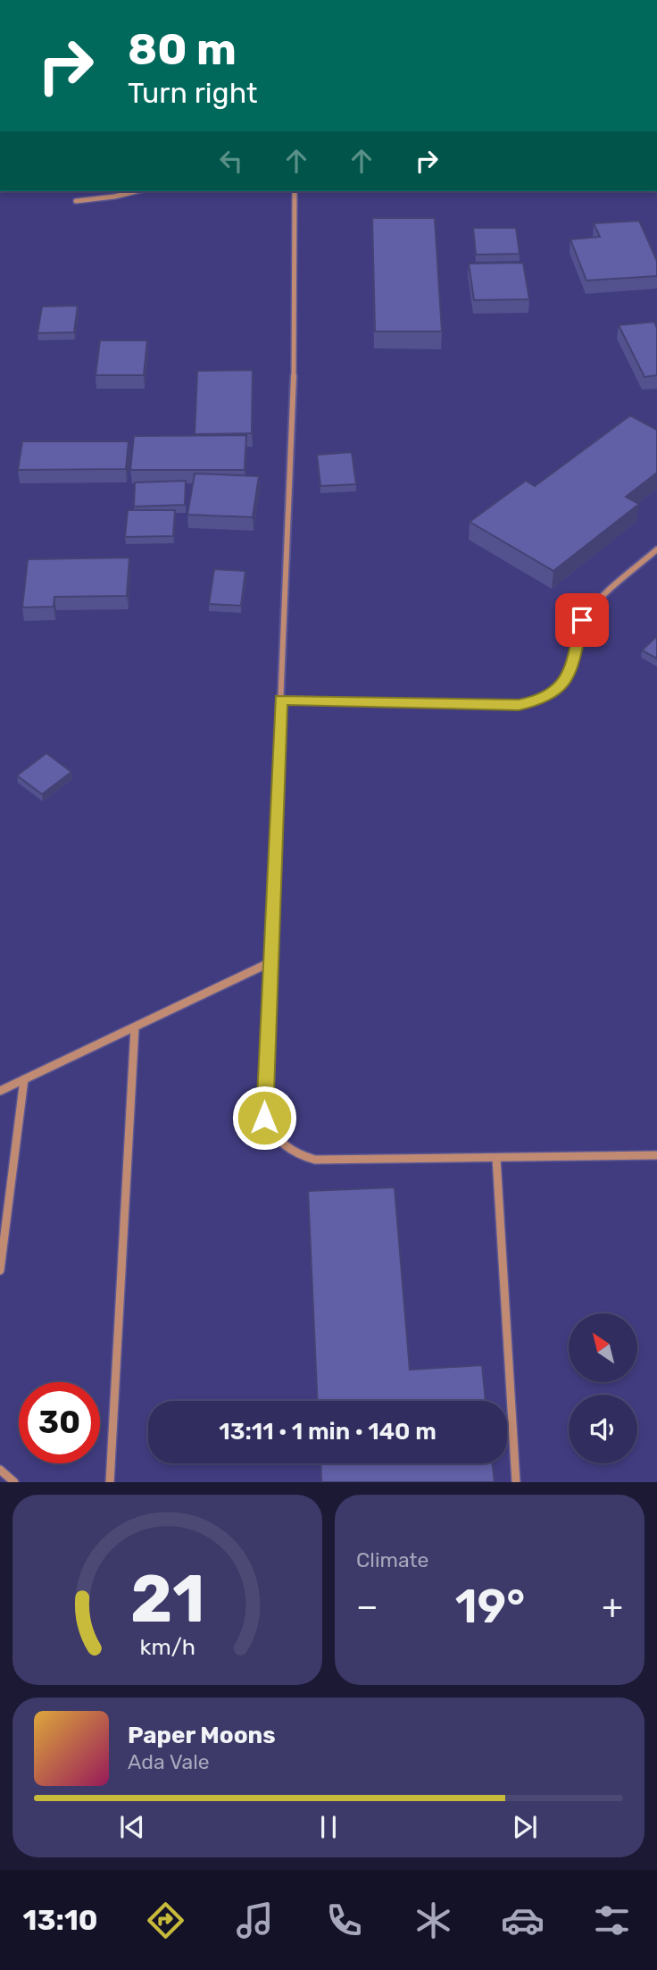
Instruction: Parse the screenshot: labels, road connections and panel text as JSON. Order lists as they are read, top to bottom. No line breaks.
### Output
{"north":"top left","page":{"turn":["80 m","Turn right"],"limit":"30","trip":"13:11 · 1 min · 140 m","tile":"Climate","heat":["−","19°","+"],"song":["Paper Moons","Ada Vale"],"tabs":"13:10","gauge":["21","km/h"]}}
